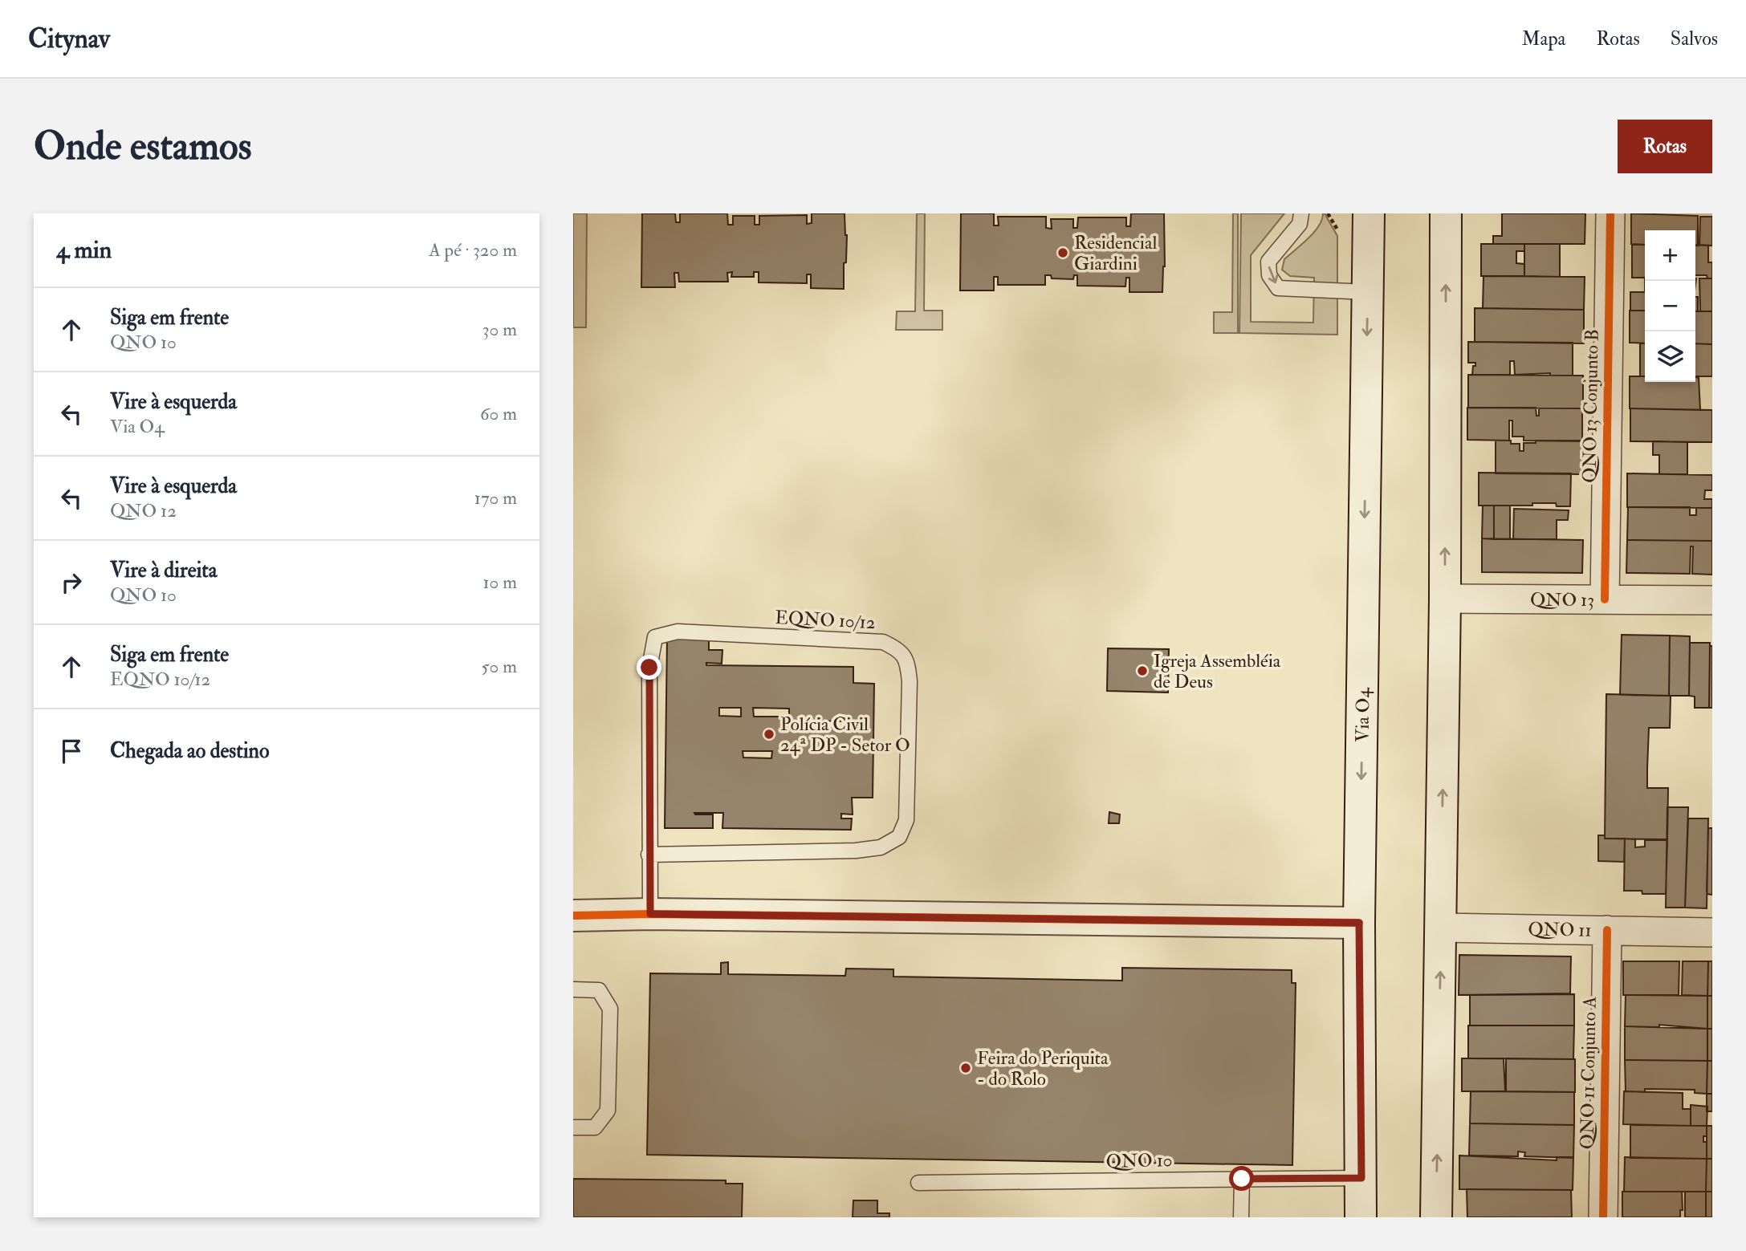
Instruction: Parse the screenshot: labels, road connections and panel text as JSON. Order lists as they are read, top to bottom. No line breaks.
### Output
{"streets":{"main road":["Via O4"],"street":["QNO 13 Conjunto B","QNO 13","QNO 11","QNO 11 Conjunto A"],"lane":["EQNO 10/12","QNO 10"]},"crossings":[["QNO 13 Conjunto B","QNO 13"],["Via O4","QNO 10"],["QNO 11","QNO 11 Conjunto A"]],"places":["Residencial Giardini","Igreja Assembléia de Deus","Polícia Civil 24ª DP - Setor O","Feira do Periquita - do Rolo"],"page":{"header":"Citynav","nav":["Mapa","Rotas","Salvos"],"buttons":"Rotas","title":"Onde estamos","heading":["4 min","A pé · 320 m"],"map_buttons":["+","−"],"list":[["Siga em frente","QNO 10","30 m"],["Vire à esquerda","Via O4","60 m"],["Vire à esquerda","QNO 12","170 m"],["Vire à direita","QNO 10","10 m"],["Siga em frente","EQNO 10/12","50 m"],"Chegada ao destino"]}}
